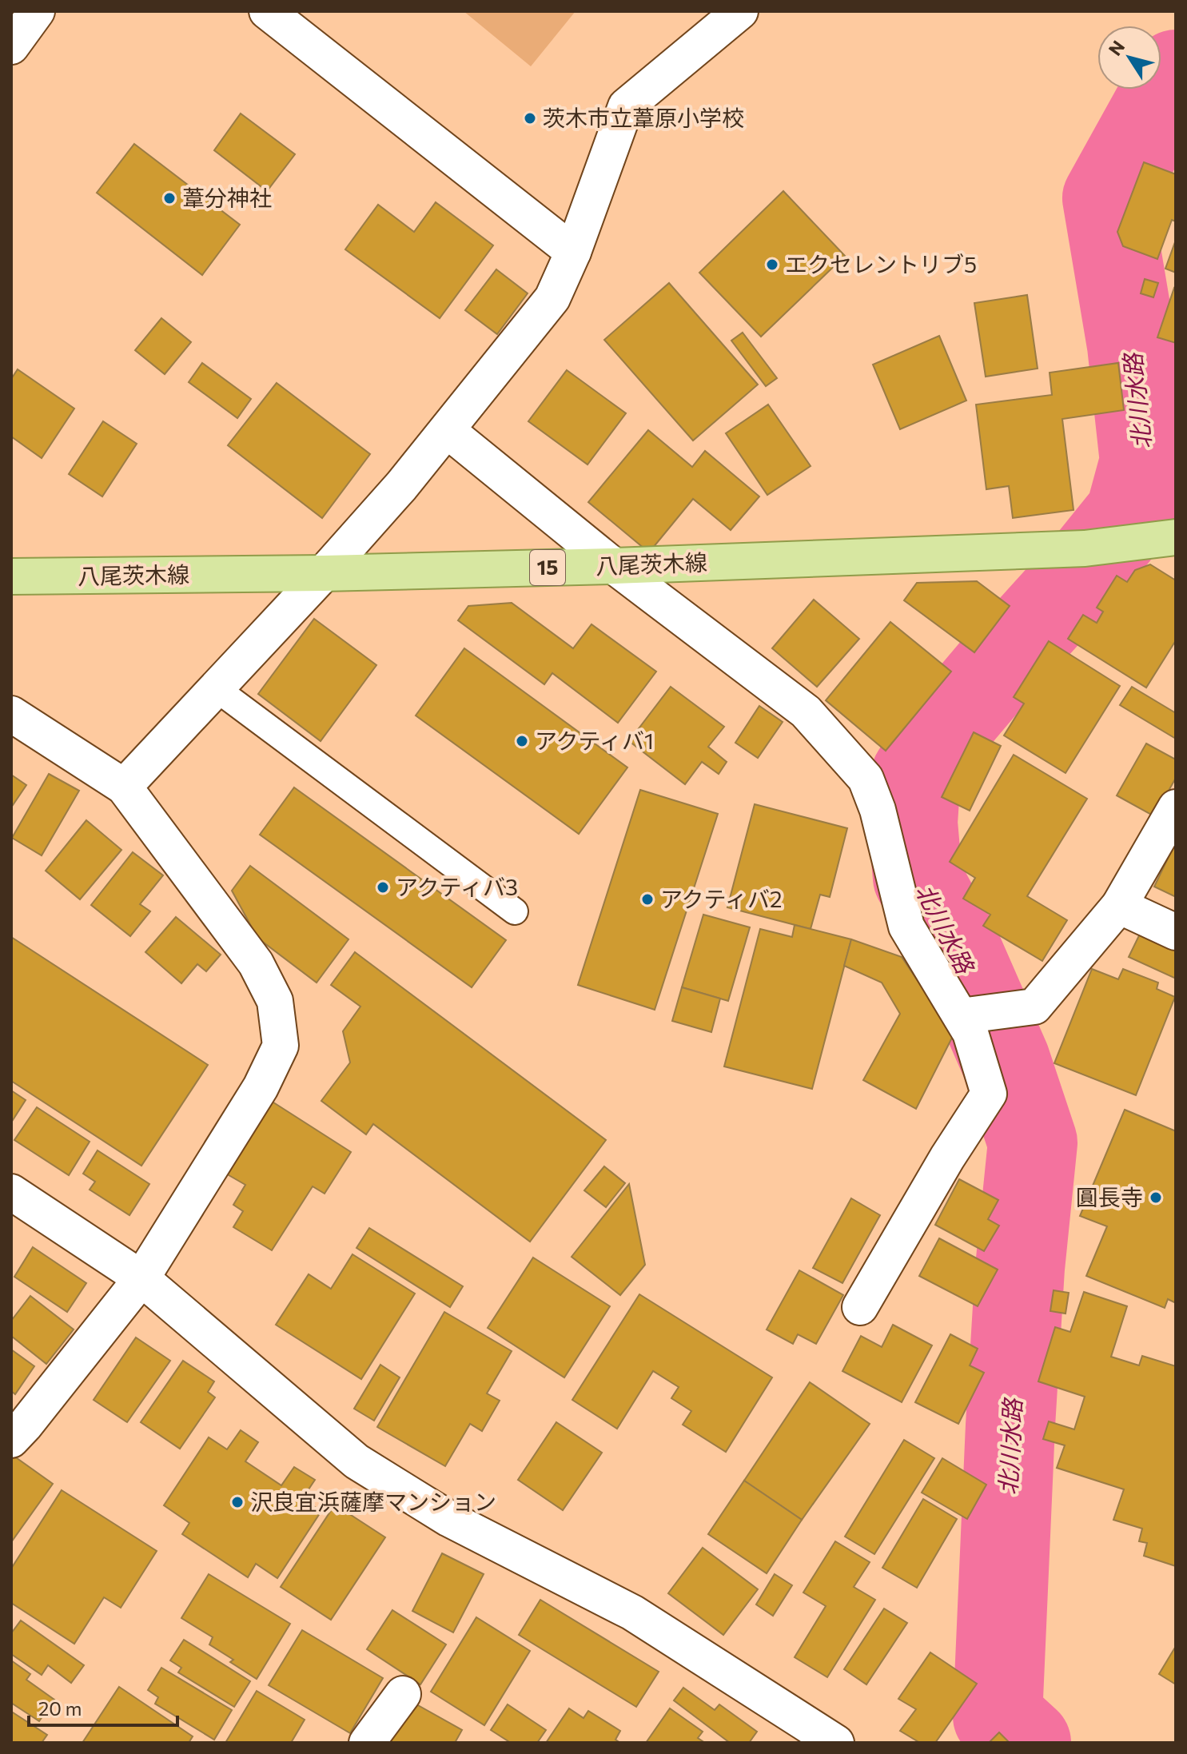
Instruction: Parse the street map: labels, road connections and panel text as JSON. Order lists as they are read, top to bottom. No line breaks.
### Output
{"streets":{"main road":["八尾茨木線","15"]},"water":["北川水路"],"places":["茨木市立葦原小学校","葦分神社","エクセレントリブ5","アクティバ1","アクティバ3","アクティバ2","圓長寺","沢良宜浜薩摩マンション"],"scale_bar":"20 m","north":"top left"}
